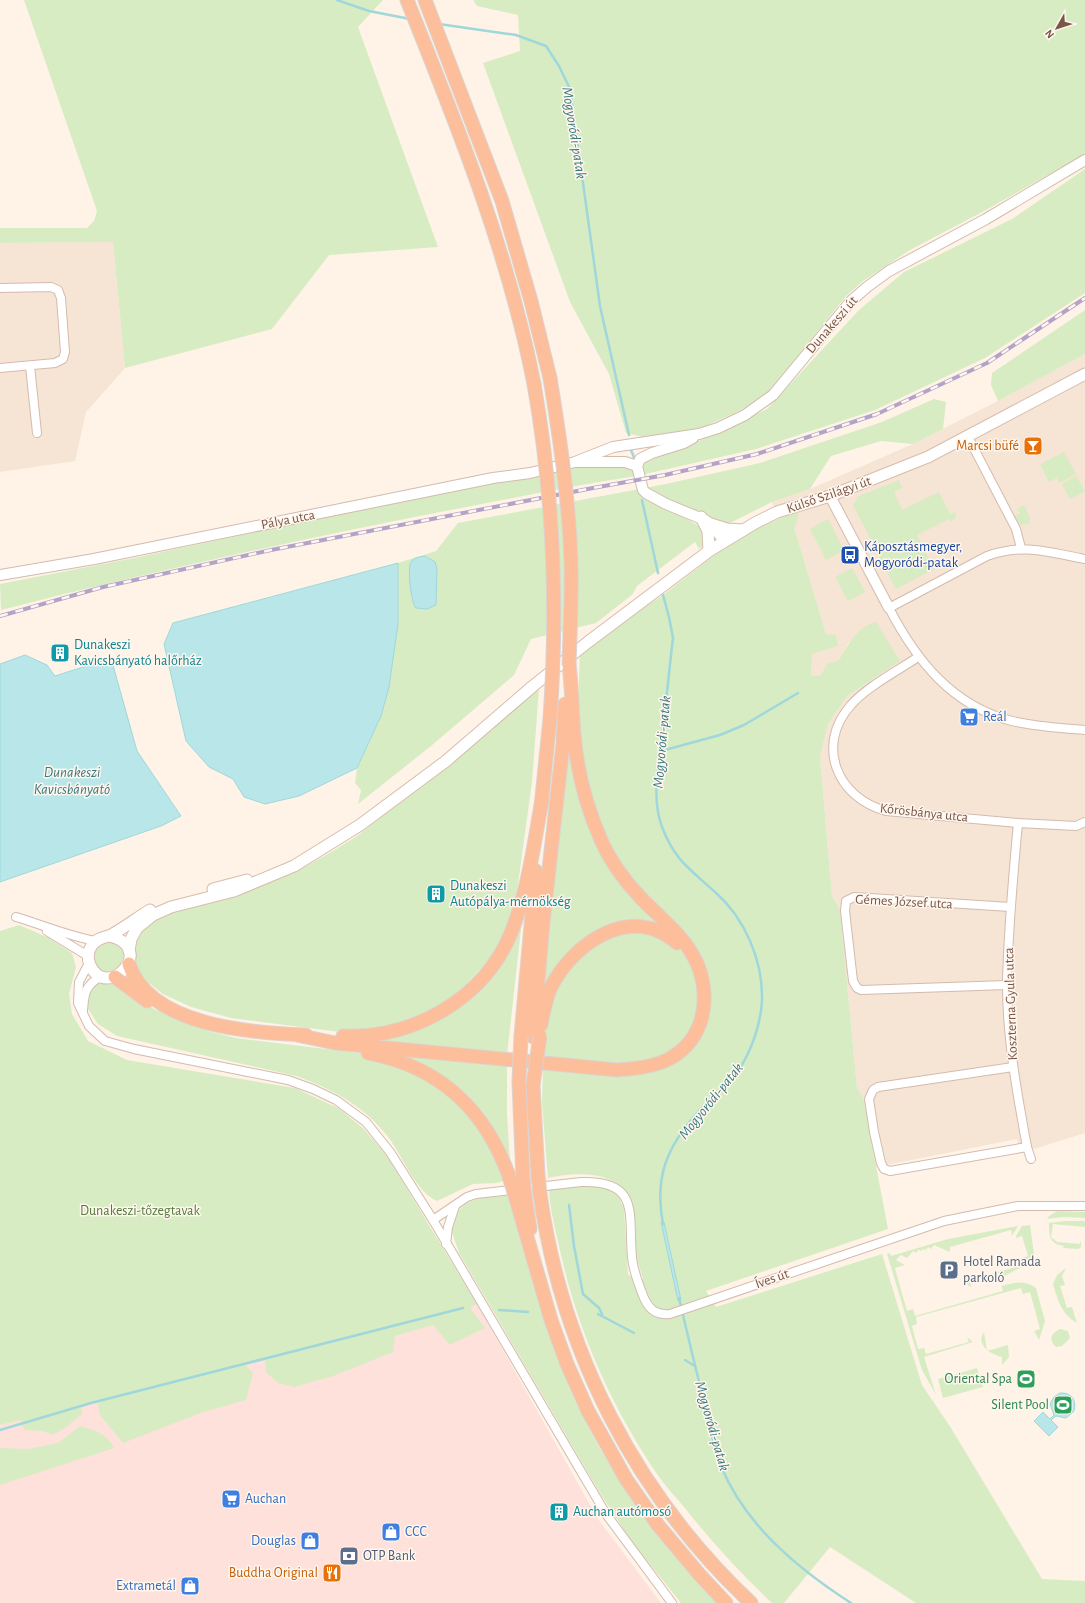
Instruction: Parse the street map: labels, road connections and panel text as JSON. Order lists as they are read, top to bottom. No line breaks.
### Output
{"streets":{"main road":["Külső Szilágyi út"],"street":["Dunakeszi út","Pálya utca","Kőrösbánya utca","Gémes József utca","Koszterna Gyula utca","Íves út"]},"crossings":[["Dunakeszi út","Pálya utca"],["Kőrösbánya utca","Koszterna Gyula utca"],["Gémes József utca","Koszterna Gyula utca"]],"water":["Mogyoródi-patak","Dunakeszi Kavicsbányató"],"parks":["Dunakeszi-tőzegtavak"],"places":{"bar":["Marcsi büfé"],"bus stop":["Káposztásmegyer, Mogyoródi-patak"],"building":["Dunakeszi Kavicsbányató halőrház","Dunakeszi Autópálya-mérnökség","Auchan autómosó"],"supermarket":["Reál","Auchan"],"parking":["Hotel Ramada parkoló"],"sports":["Oriental Spa","Silent Pool"],"shop":["CCC","Douglas","Extrametál"],"bank":["OTP Bank"],"restaurant":["Buddha Original"]},"north":"bottom left"}
